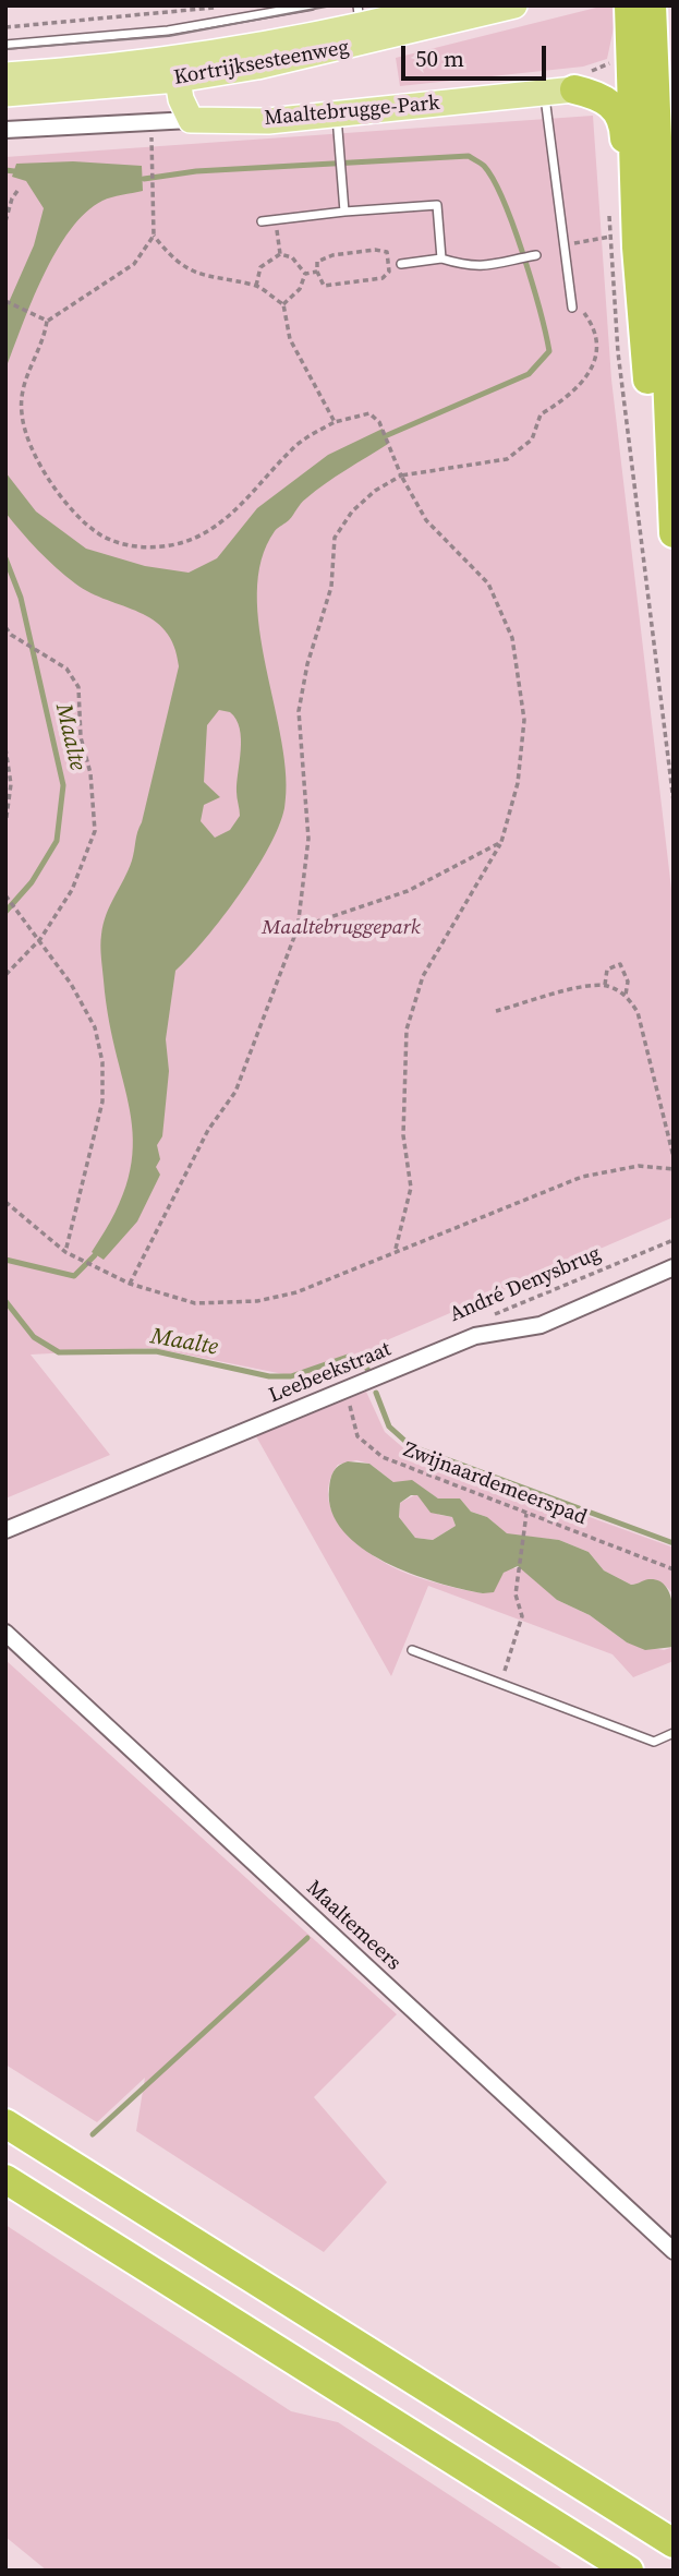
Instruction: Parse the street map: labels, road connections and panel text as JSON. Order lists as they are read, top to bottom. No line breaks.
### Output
{"streets":{"main road":["Kortrijksesteenweg","Maaltebrugge-Park"],"street":["Leebeekstraat","Maaltemeers"],"path":["André Denysbrug","Zwijnaardemeerspad"]},"crossings":[["Kortrijksesteenweg","Maaltebrugge-Park"],["Leebeekstraat","Zwijnaardemeerspad"]],"water":["Maalte"],"parks":["Maaltebruggepark"],"scale_bar":"50 m"}
